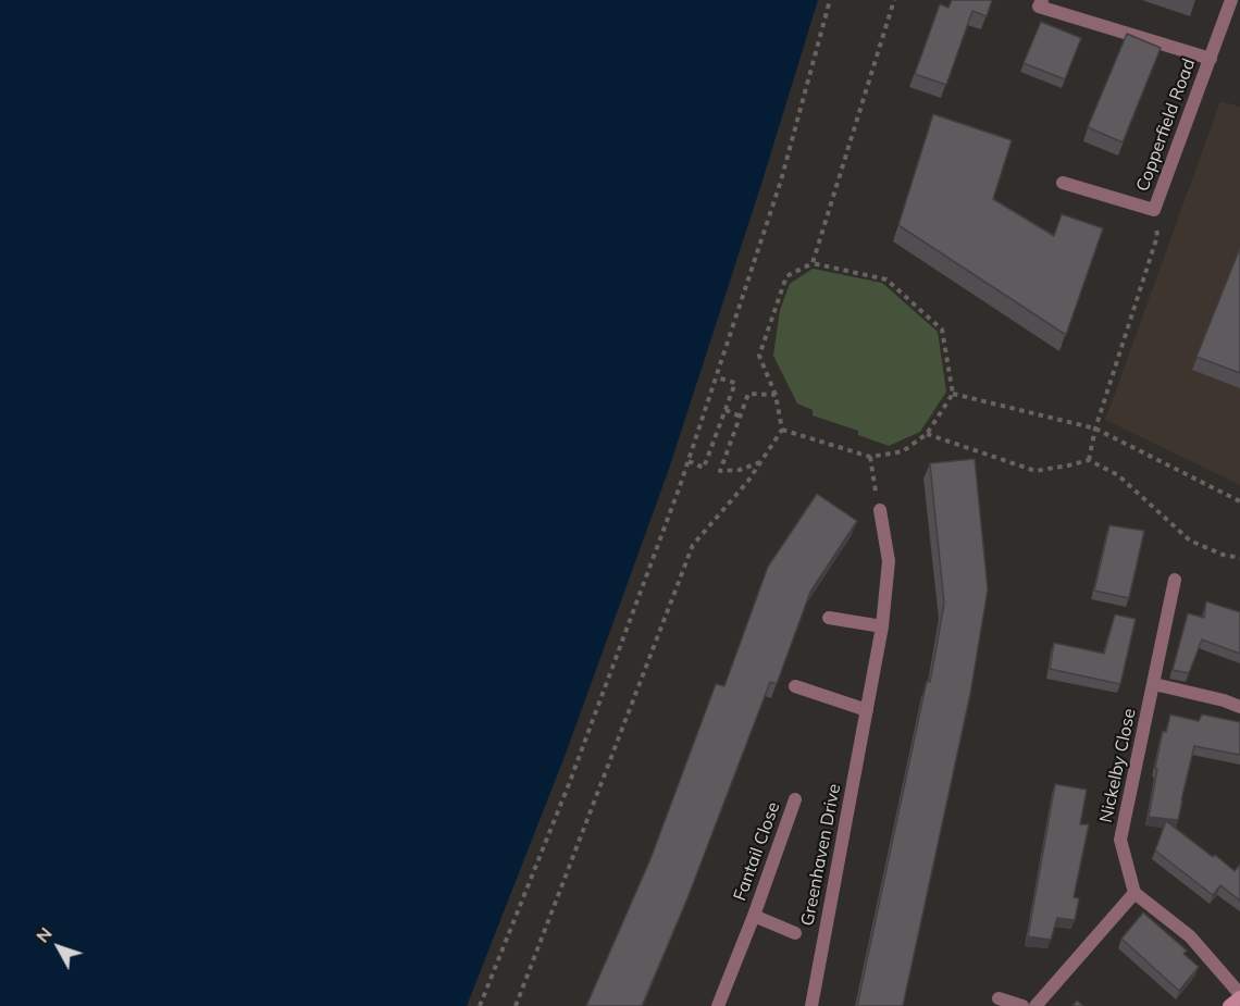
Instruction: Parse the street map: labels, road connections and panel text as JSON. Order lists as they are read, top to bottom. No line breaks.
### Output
{"streets":{"street":["Copperfield Road","Nickelby Close","Fantail Close","Greenhaven Drive"]},"north":"top left"}
